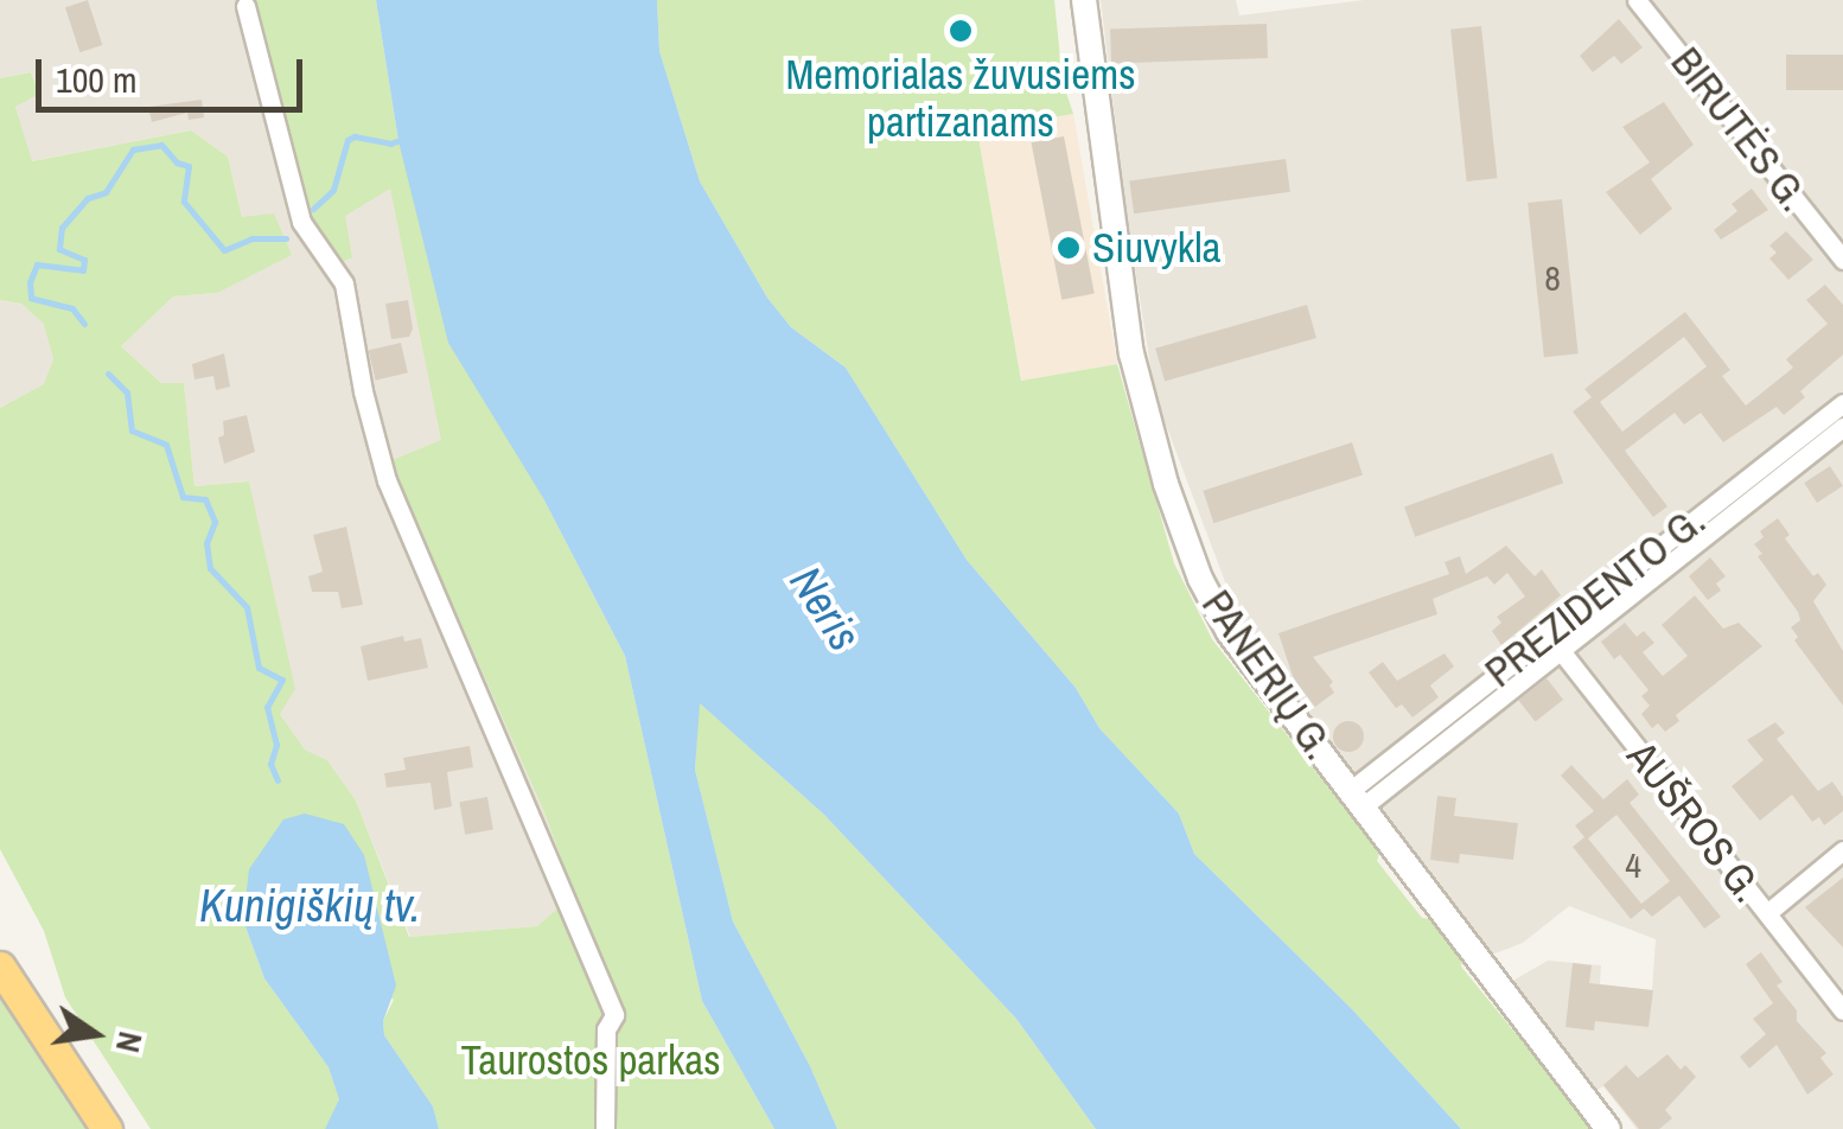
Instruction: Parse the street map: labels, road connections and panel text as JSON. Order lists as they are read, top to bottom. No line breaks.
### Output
{"streets":{"street":["BIRUTĖS G.","PREZIDENTO G.","PANERIŲ G.","AUŠROS G."]},"crossings":[["PREZIDENTO G.","PANERIŲ G."],["PREZIDENTO G.","AUŠROS G."]],"water":["Neris","Kunigiškių tv."],"parks":["Taurostos parkas"],"places":["Memorialas žuvusiems partizanams","Siuvykla"],"house_numbers":["8","4"],"scale_bar":"100 m","north":"right"}
